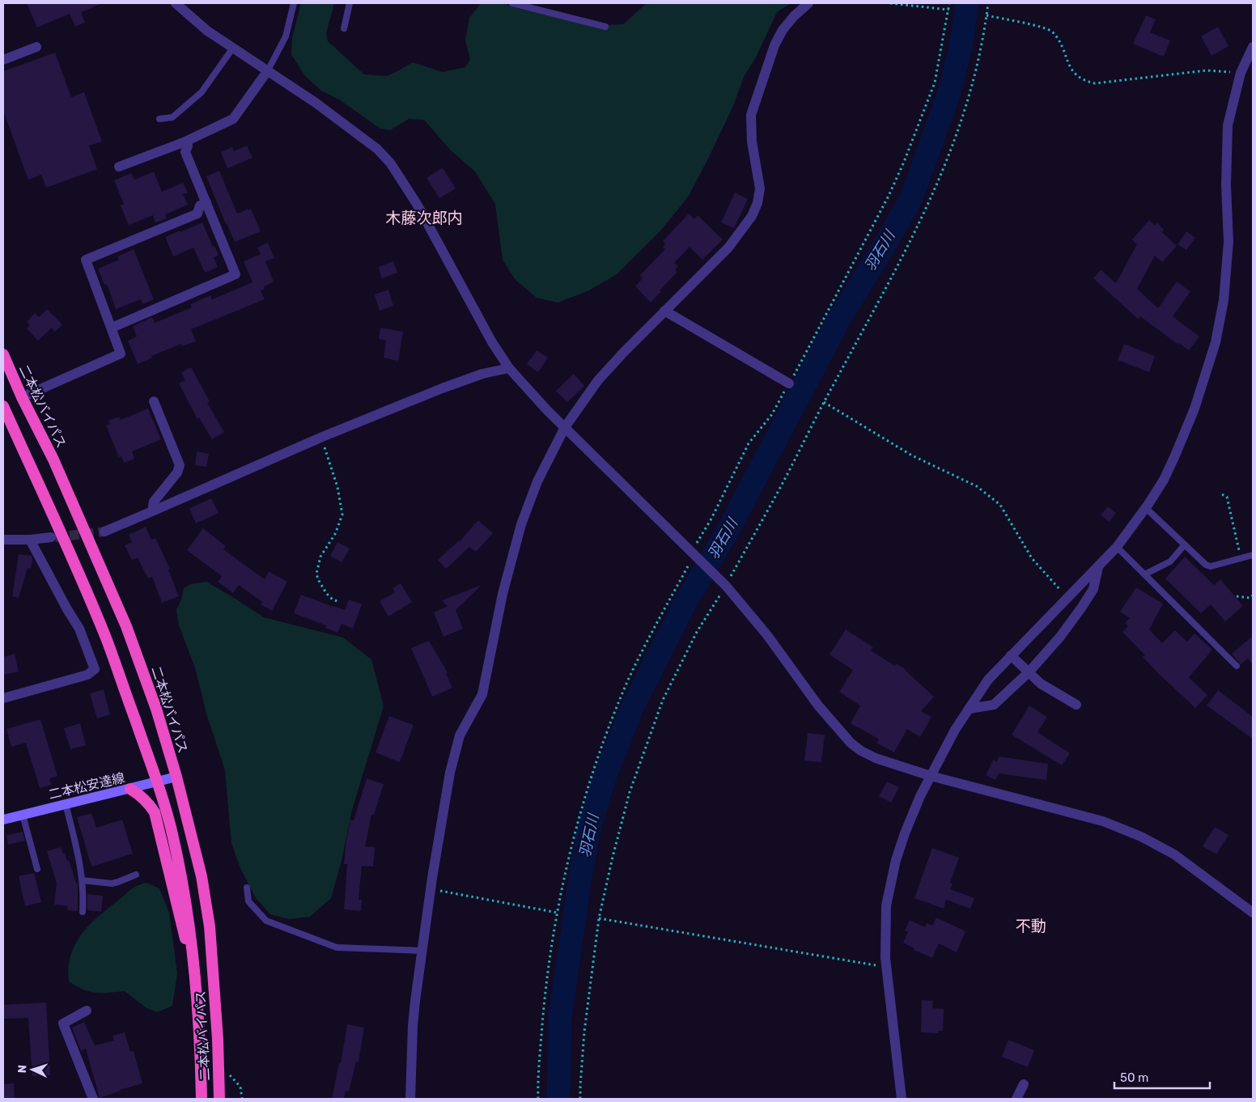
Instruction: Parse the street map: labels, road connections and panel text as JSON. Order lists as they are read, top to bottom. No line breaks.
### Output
{"streets":{"highway":["二本松バイパス"],"main road":["二本松安達線"]},"crossings":[["二本松バイパス","二本松安達線"]],"districts":["木藤次郎内","不動"],"water":["羽石川"],"scale_bar":"50 m","north":"left"}
